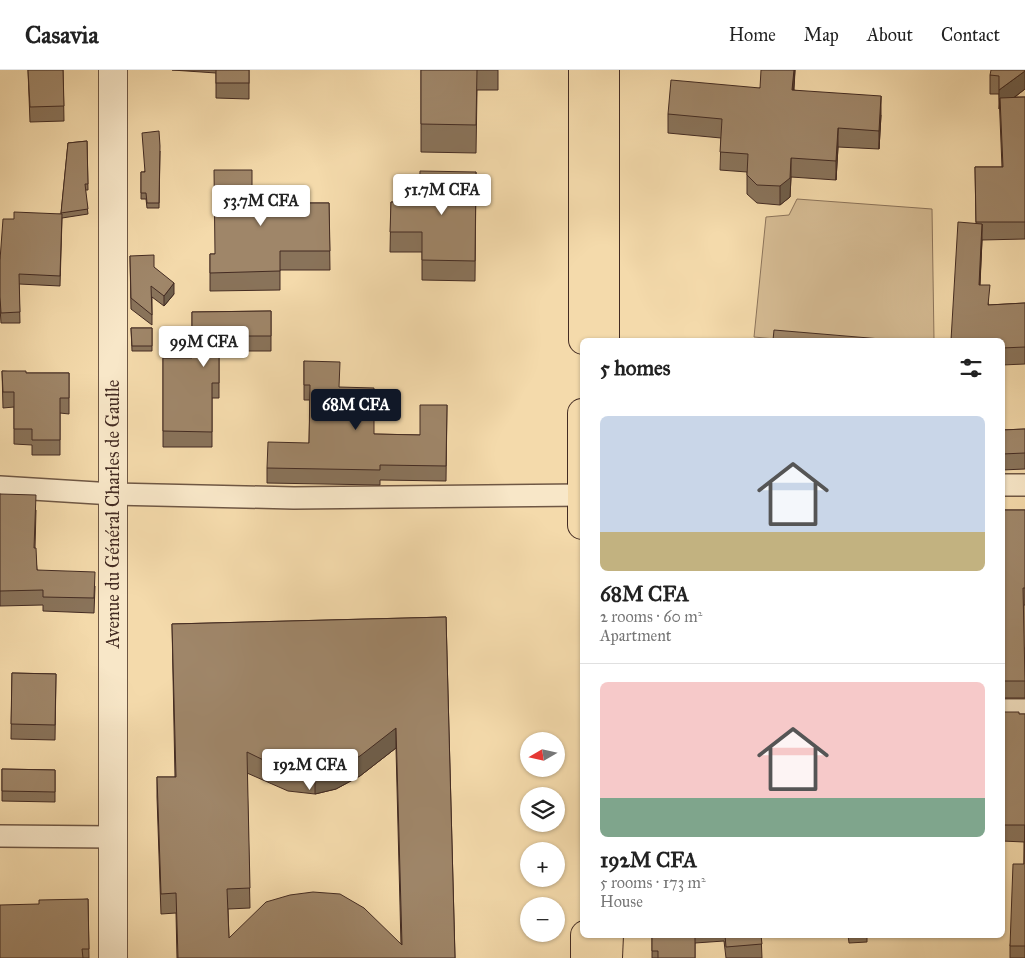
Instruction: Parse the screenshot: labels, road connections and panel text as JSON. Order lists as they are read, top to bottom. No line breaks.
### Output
{"streets":{"street":["Avenue du Général Charles de Gaulle"]},"north":"left","page":{"header":"Casavia","nav":["Home","Map","About","Contact"],"price":["51.7M CFA","53.7M CFA","99M CFA","68M CFA","192M CFA"],"heading":"5 homes","list":[{"name":"68M CFA","note":"2 rooms · 60 m² · Apartment"},{"name":"192M CFA","note":"5 rooms · 173 m² · House"}],"map_buttons":["+","−"]}}
